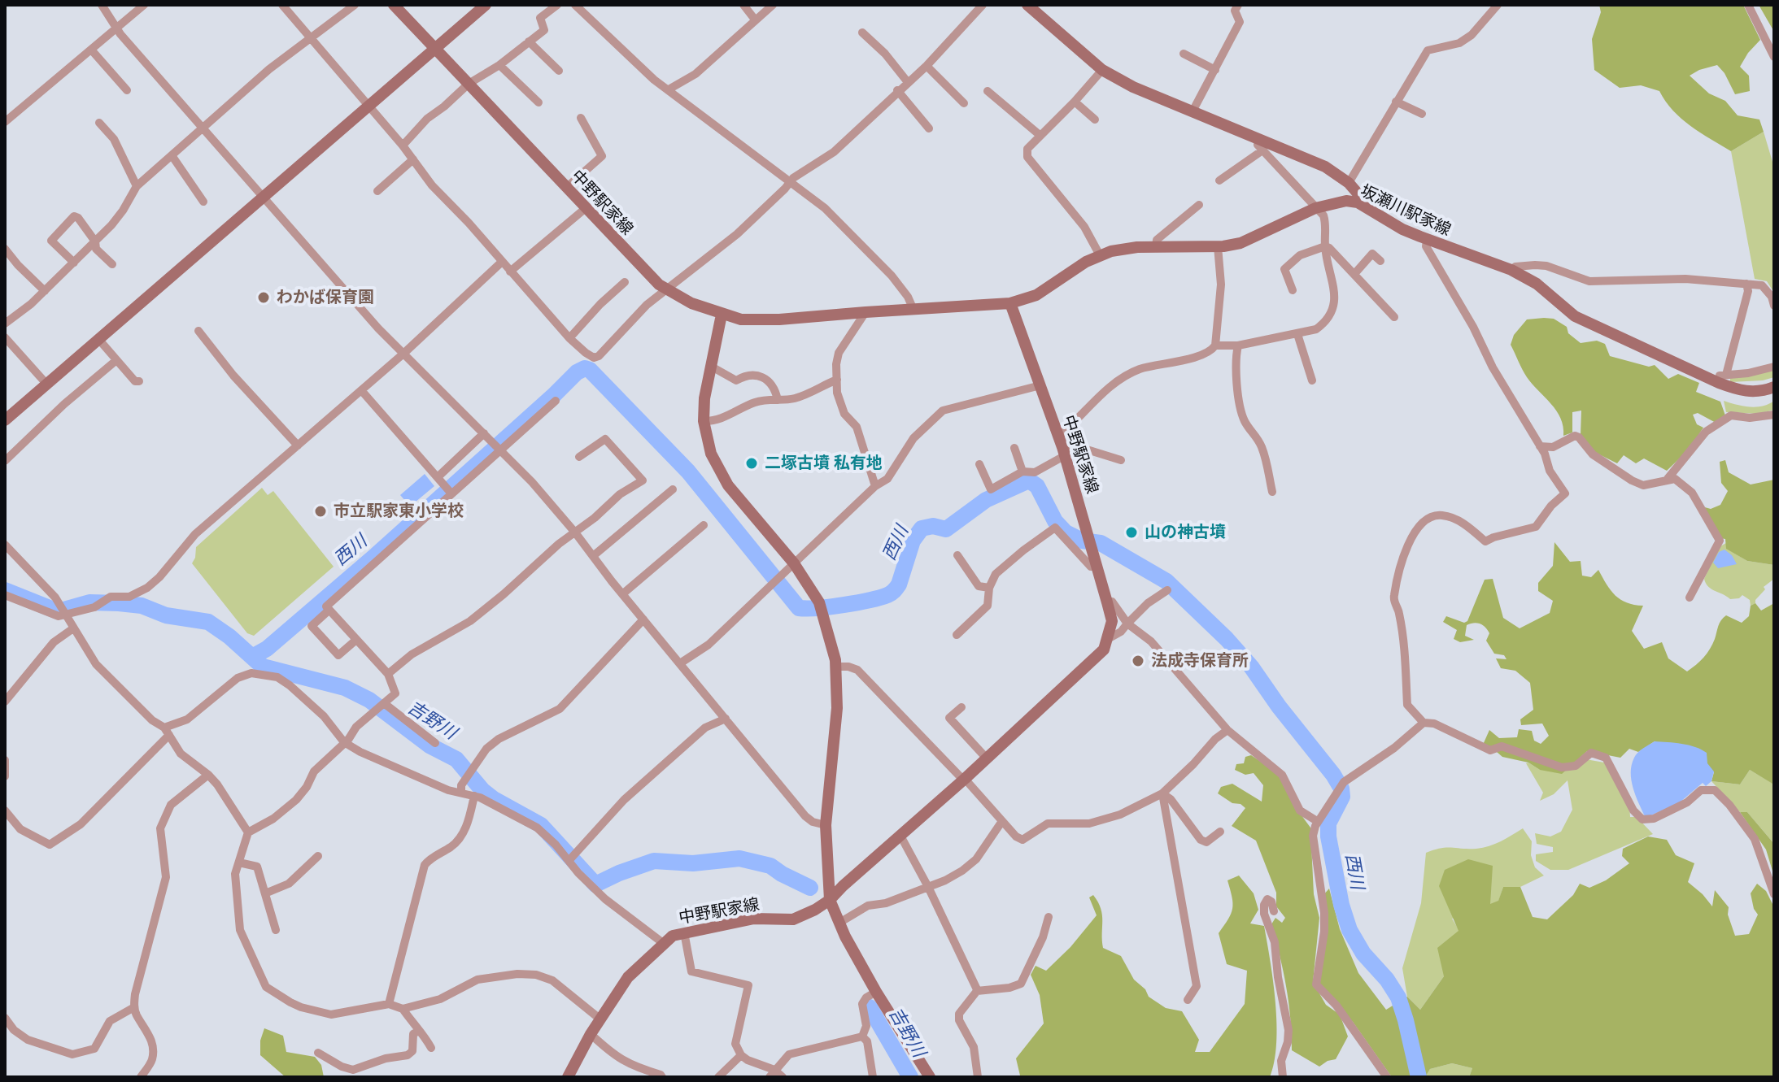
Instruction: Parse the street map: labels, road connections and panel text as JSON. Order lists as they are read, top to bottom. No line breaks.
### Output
{"streets":{"main road":["中野駅家線","坂瀬川駅家線"]},"crossings":[["中野駅家線","坂瀬川駅家線"]],"water":["西川","吉野川"],"places":["わかば保育園","二塚古墳 私有地","市立駅家東小学校","山の神古墳","法成寺保育所"]}
